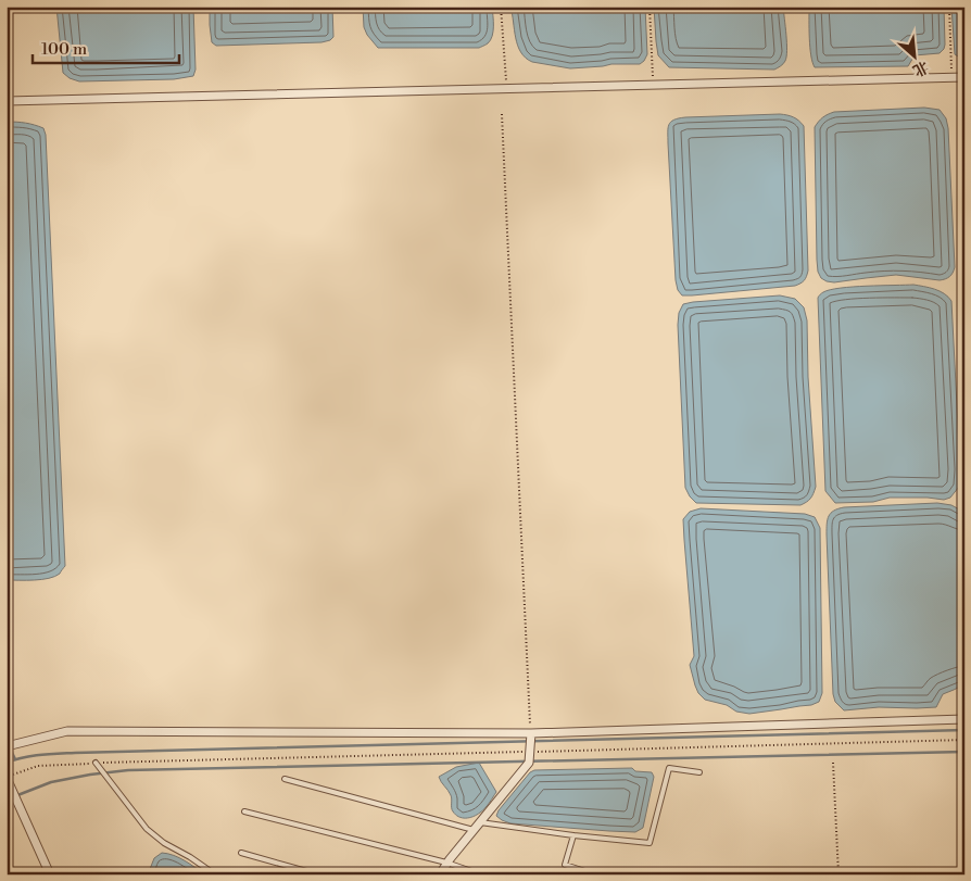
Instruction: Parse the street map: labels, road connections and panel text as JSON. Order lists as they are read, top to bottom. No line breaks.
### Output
{"scale_bar":"100 m","north":"bottom right"}
